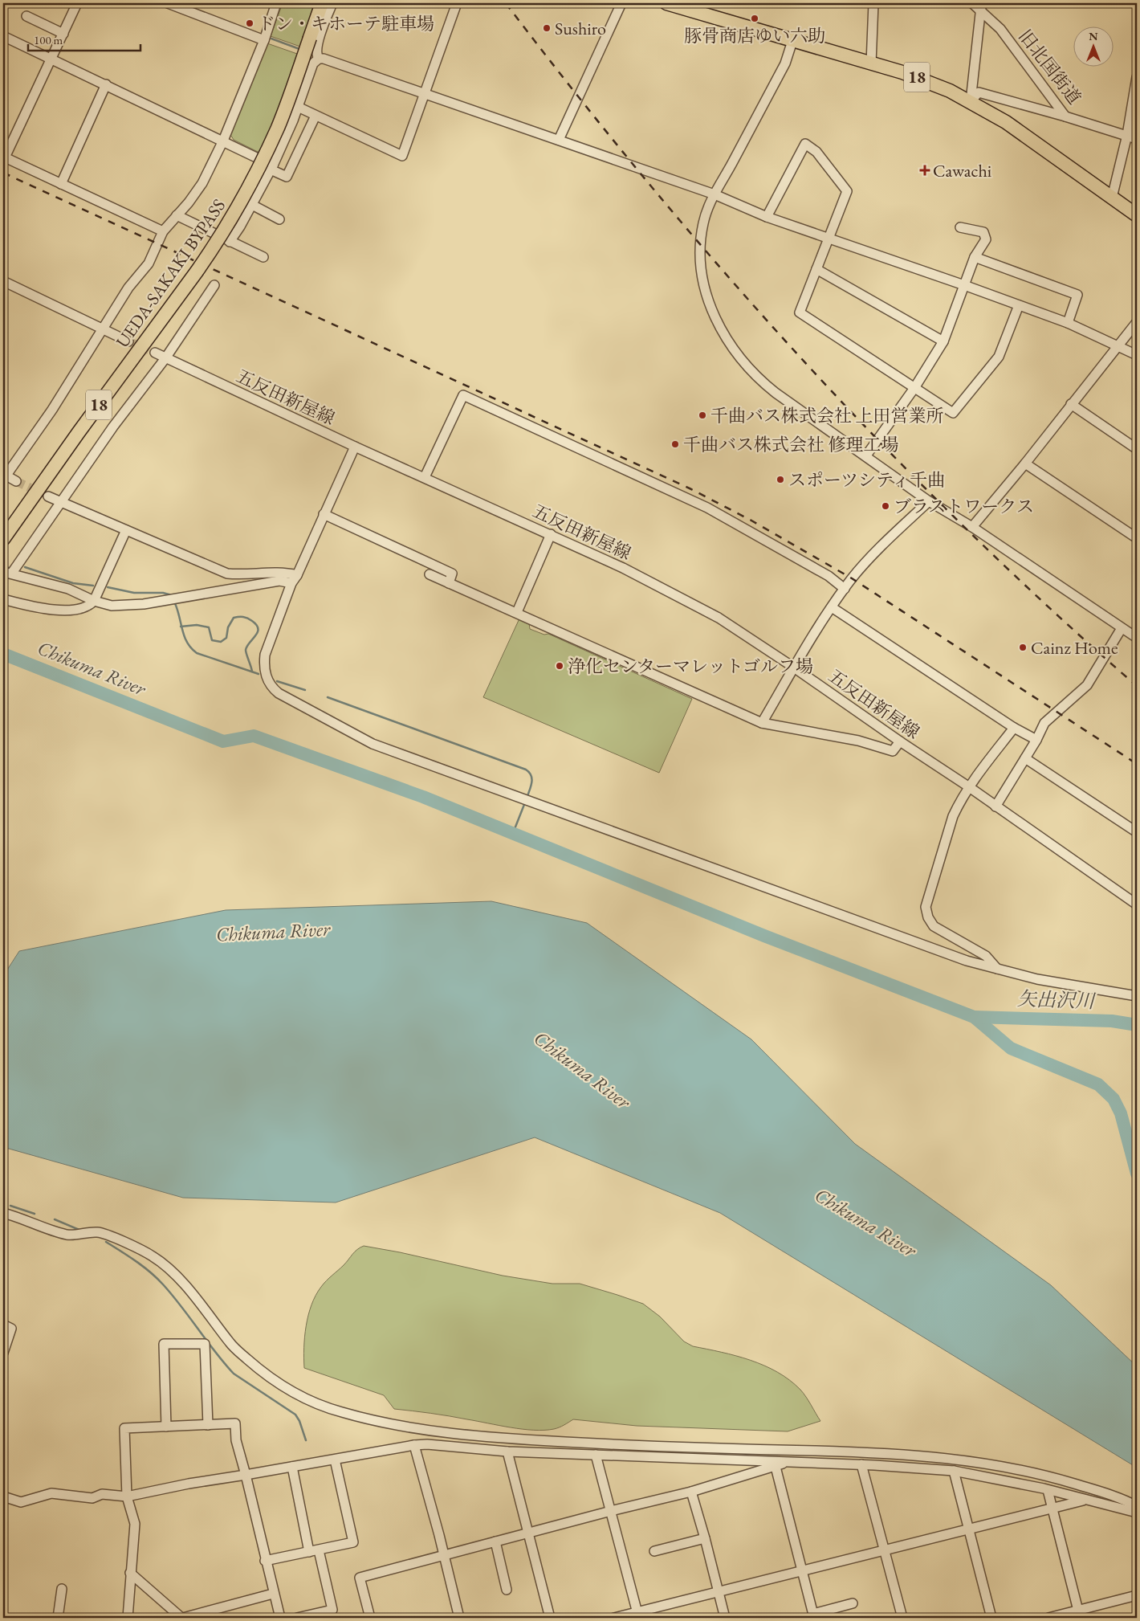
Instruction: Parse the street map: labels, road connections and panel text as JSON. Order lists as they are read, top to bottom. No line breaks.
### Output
{"streets":{"highway":["18","UEDA-SAKAKI BYPASS"],"street":["旧北国街道","五反田新屋線"]},"water":["Chikuma River","矢出沢川"],"places":{"other":["豚骨商店ゆい六助","ドン・キホーテ駐車場","Sushiro","千曲バス株式会社 上田営業所","千曲バス株式会社 修理工場","スポーツシティ千曲","ブラストワークス","Cainz Home","浄化センターマレットゴルフ場"],"health":["Cawachi"]},"scale_bar":"100 m","north":"top"}
